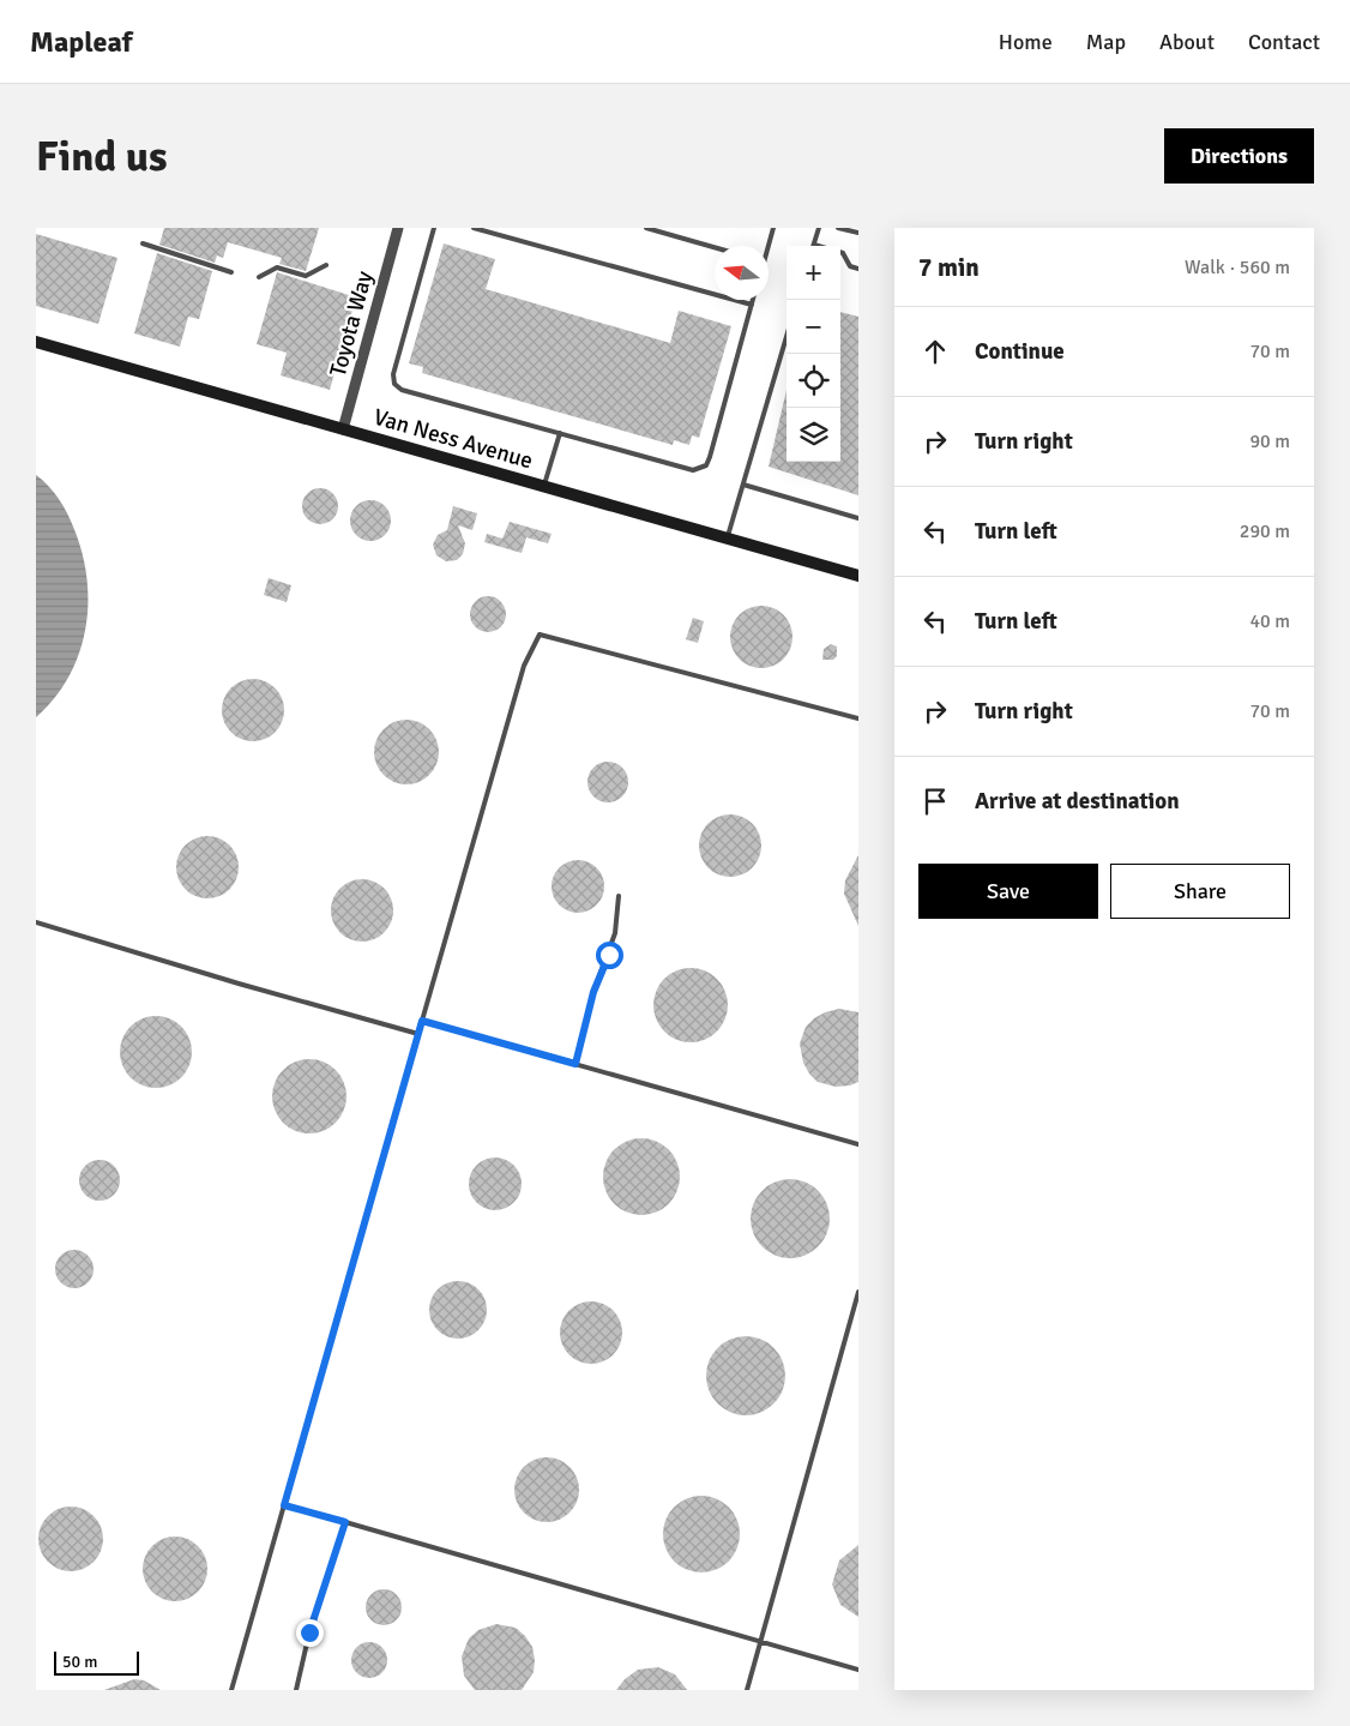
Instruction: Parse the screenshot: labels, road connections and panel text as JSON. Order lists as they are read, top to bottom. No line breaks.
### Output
{"streets":{"main road":["Van Ness Avenue"],"street":["Toyota Way"]},"crossings":[["Toyota Way","Van Ness Avenue"]],"scale_bar":"50 m","north":"left","page":{"header":"Mapleaf","nav":["Home","Map","About","Contact"],"buttons":["Directions",["Save","Share"]],"title":"Find us","heading":["7 min","Walk · 560 m"],"map_buttons":["+","−"],"list":[["Continue","70 m"],["Turn right","90 m"],["Turn left","290 m"],["Turn left","40 m"],["Turn right","70 m"],"Arrive at destination"],"scale":"50 m"}}
